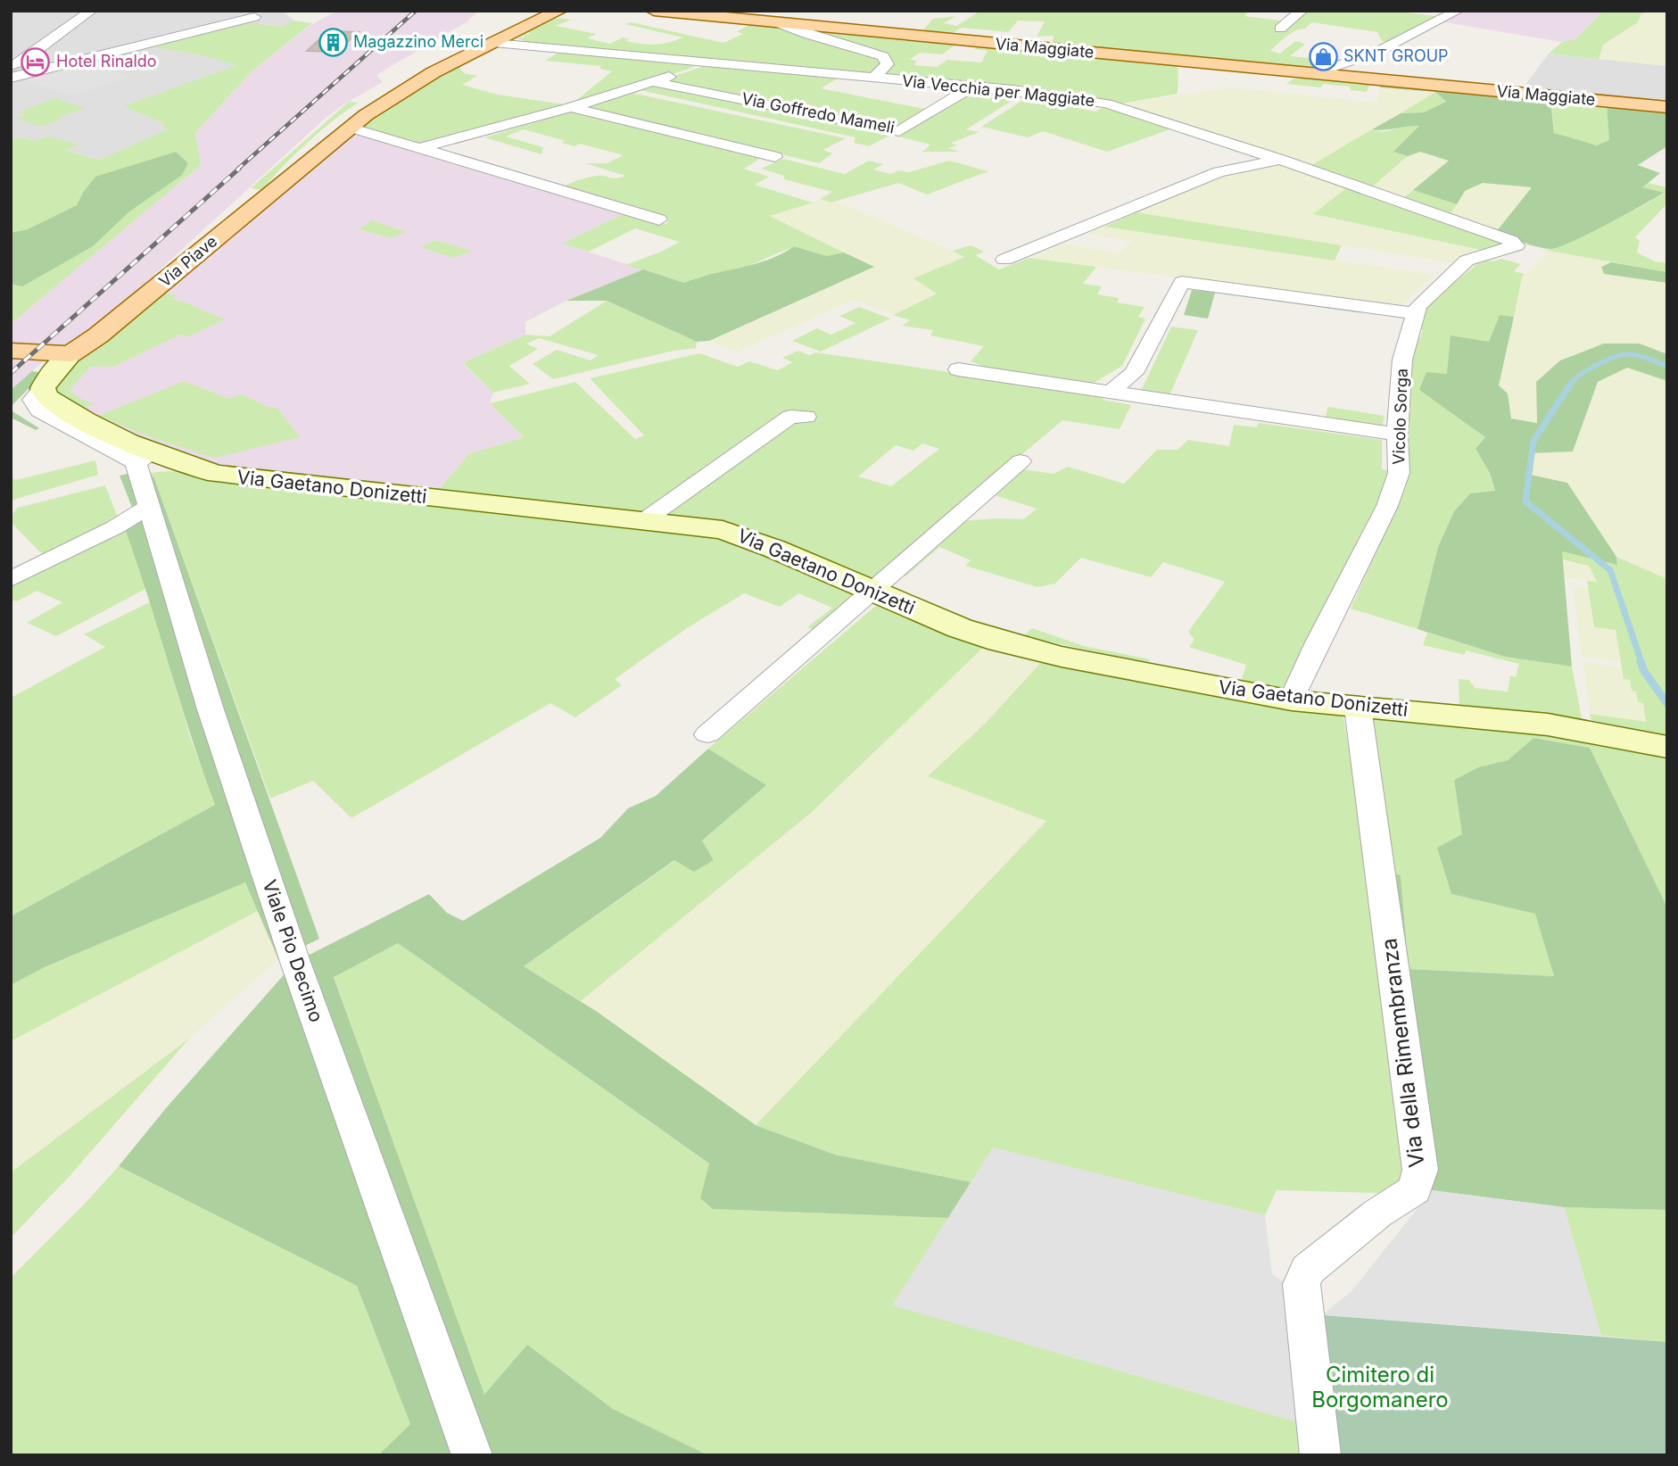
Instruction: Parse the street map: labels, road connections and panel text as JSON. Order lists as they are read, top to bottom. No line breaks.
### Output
{"streets":{"main road":["Via Maggiate","Via Piave"],"street":["Via Vecchia per Maggiate","Via Goffredo Mameli","Vicolo Sorga","Via Gaetano Donizetti","Viale Pio Decimo","Via della Rimembranza"]},"crossings":[["Via Maggiate","Via Vecchia per Maggiate"],["Via Vecchia per Maggiate","Via Goffredo Mameli"],["Via Vecchia per Maggiate","Via Piave"],["Via Vecchia per Maggiate","Vicolo Sorga"],["Via Piave","Via Gaetano Donizetti"],["Vicolo Sorga","Via Gaetano Donizetti"],["Via Gaetano Donizetti","Viale Pio Decimo"],["Via Gaetano Donizetti","Via della Rimembranza"]],"parks":["Cimitero di Borgomanero"],"places":{"building":["Magazzino Merci"],"shop":["SKNT GROUP"],"hotel":["Hotel Rinaldo"]}}
